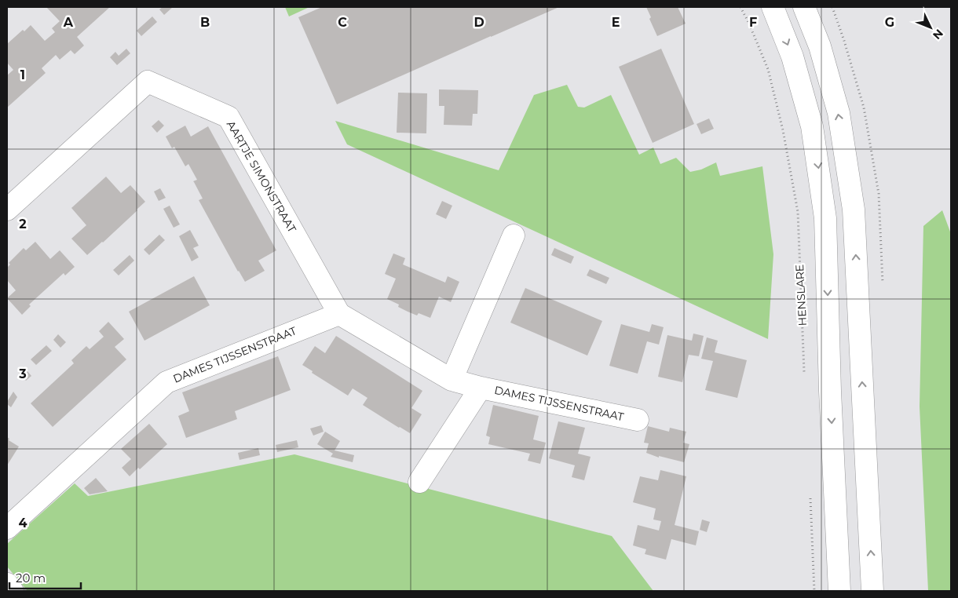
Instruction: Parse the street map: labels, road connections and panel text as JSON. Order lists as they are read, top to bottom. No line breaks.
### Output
{"streets":{"street":["AARTJE SIMONSTRAAT","DAMES TIJSSENSTRAAT"],"path":["HENSLARE"]},"crossings":[["AARTJE SIMONSTRAAT","DAMES TIJSSENSTRAAT"]],"scale_bar":"20 m","north":"bottom right","grid":{"columns":["A","B","C","D","E","F","G"],"rows":["1","2","3","4"]}}
